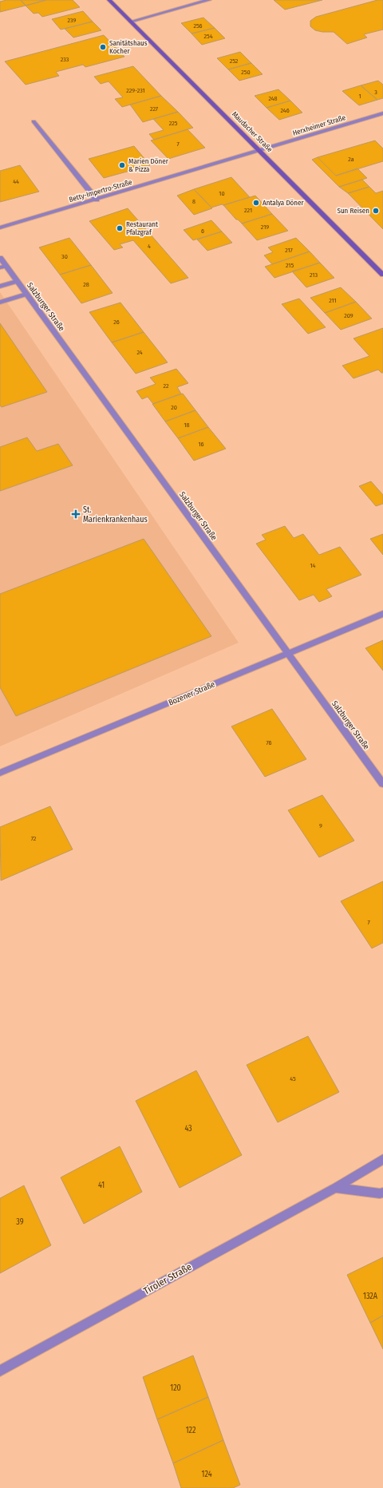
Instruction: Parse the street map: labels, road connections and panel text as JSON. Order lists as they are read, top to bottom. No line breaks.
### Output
{"streets":{"main road":["Maudacher Straße"],"street":["Herxheimer Straße","Betty-Impertro-Straße","Salzburger Straße","Bozener Straße","Tiroler Straße"]},"crossings":[["Herxheimer Straße","Maudacher Straße"],["Herxheimer Straße","Betty-Impertro-Straße"],["Maudacher Straße","Betty-Impertro-Straße"],["Salzburger Straße","Bozener Straße"]],"places":{"other":["Sanitätshaus Kocher","Marien Döner & Pizza","Antalya Döner","Sun Reisen","Restaurant Pfalzgraf"],"health":["St. Marienkrankenhaus"]},"house_numbers":["239","256","254","233","252","250","229-231","3","1","248","227","246","225","7","2a","44","10","8","221","219","6","4","217","30","215","213","28","211","209","26","24","22","20","18","16","14","76","9","72","7","45","43","41","39","132A","120","122","124"]}
